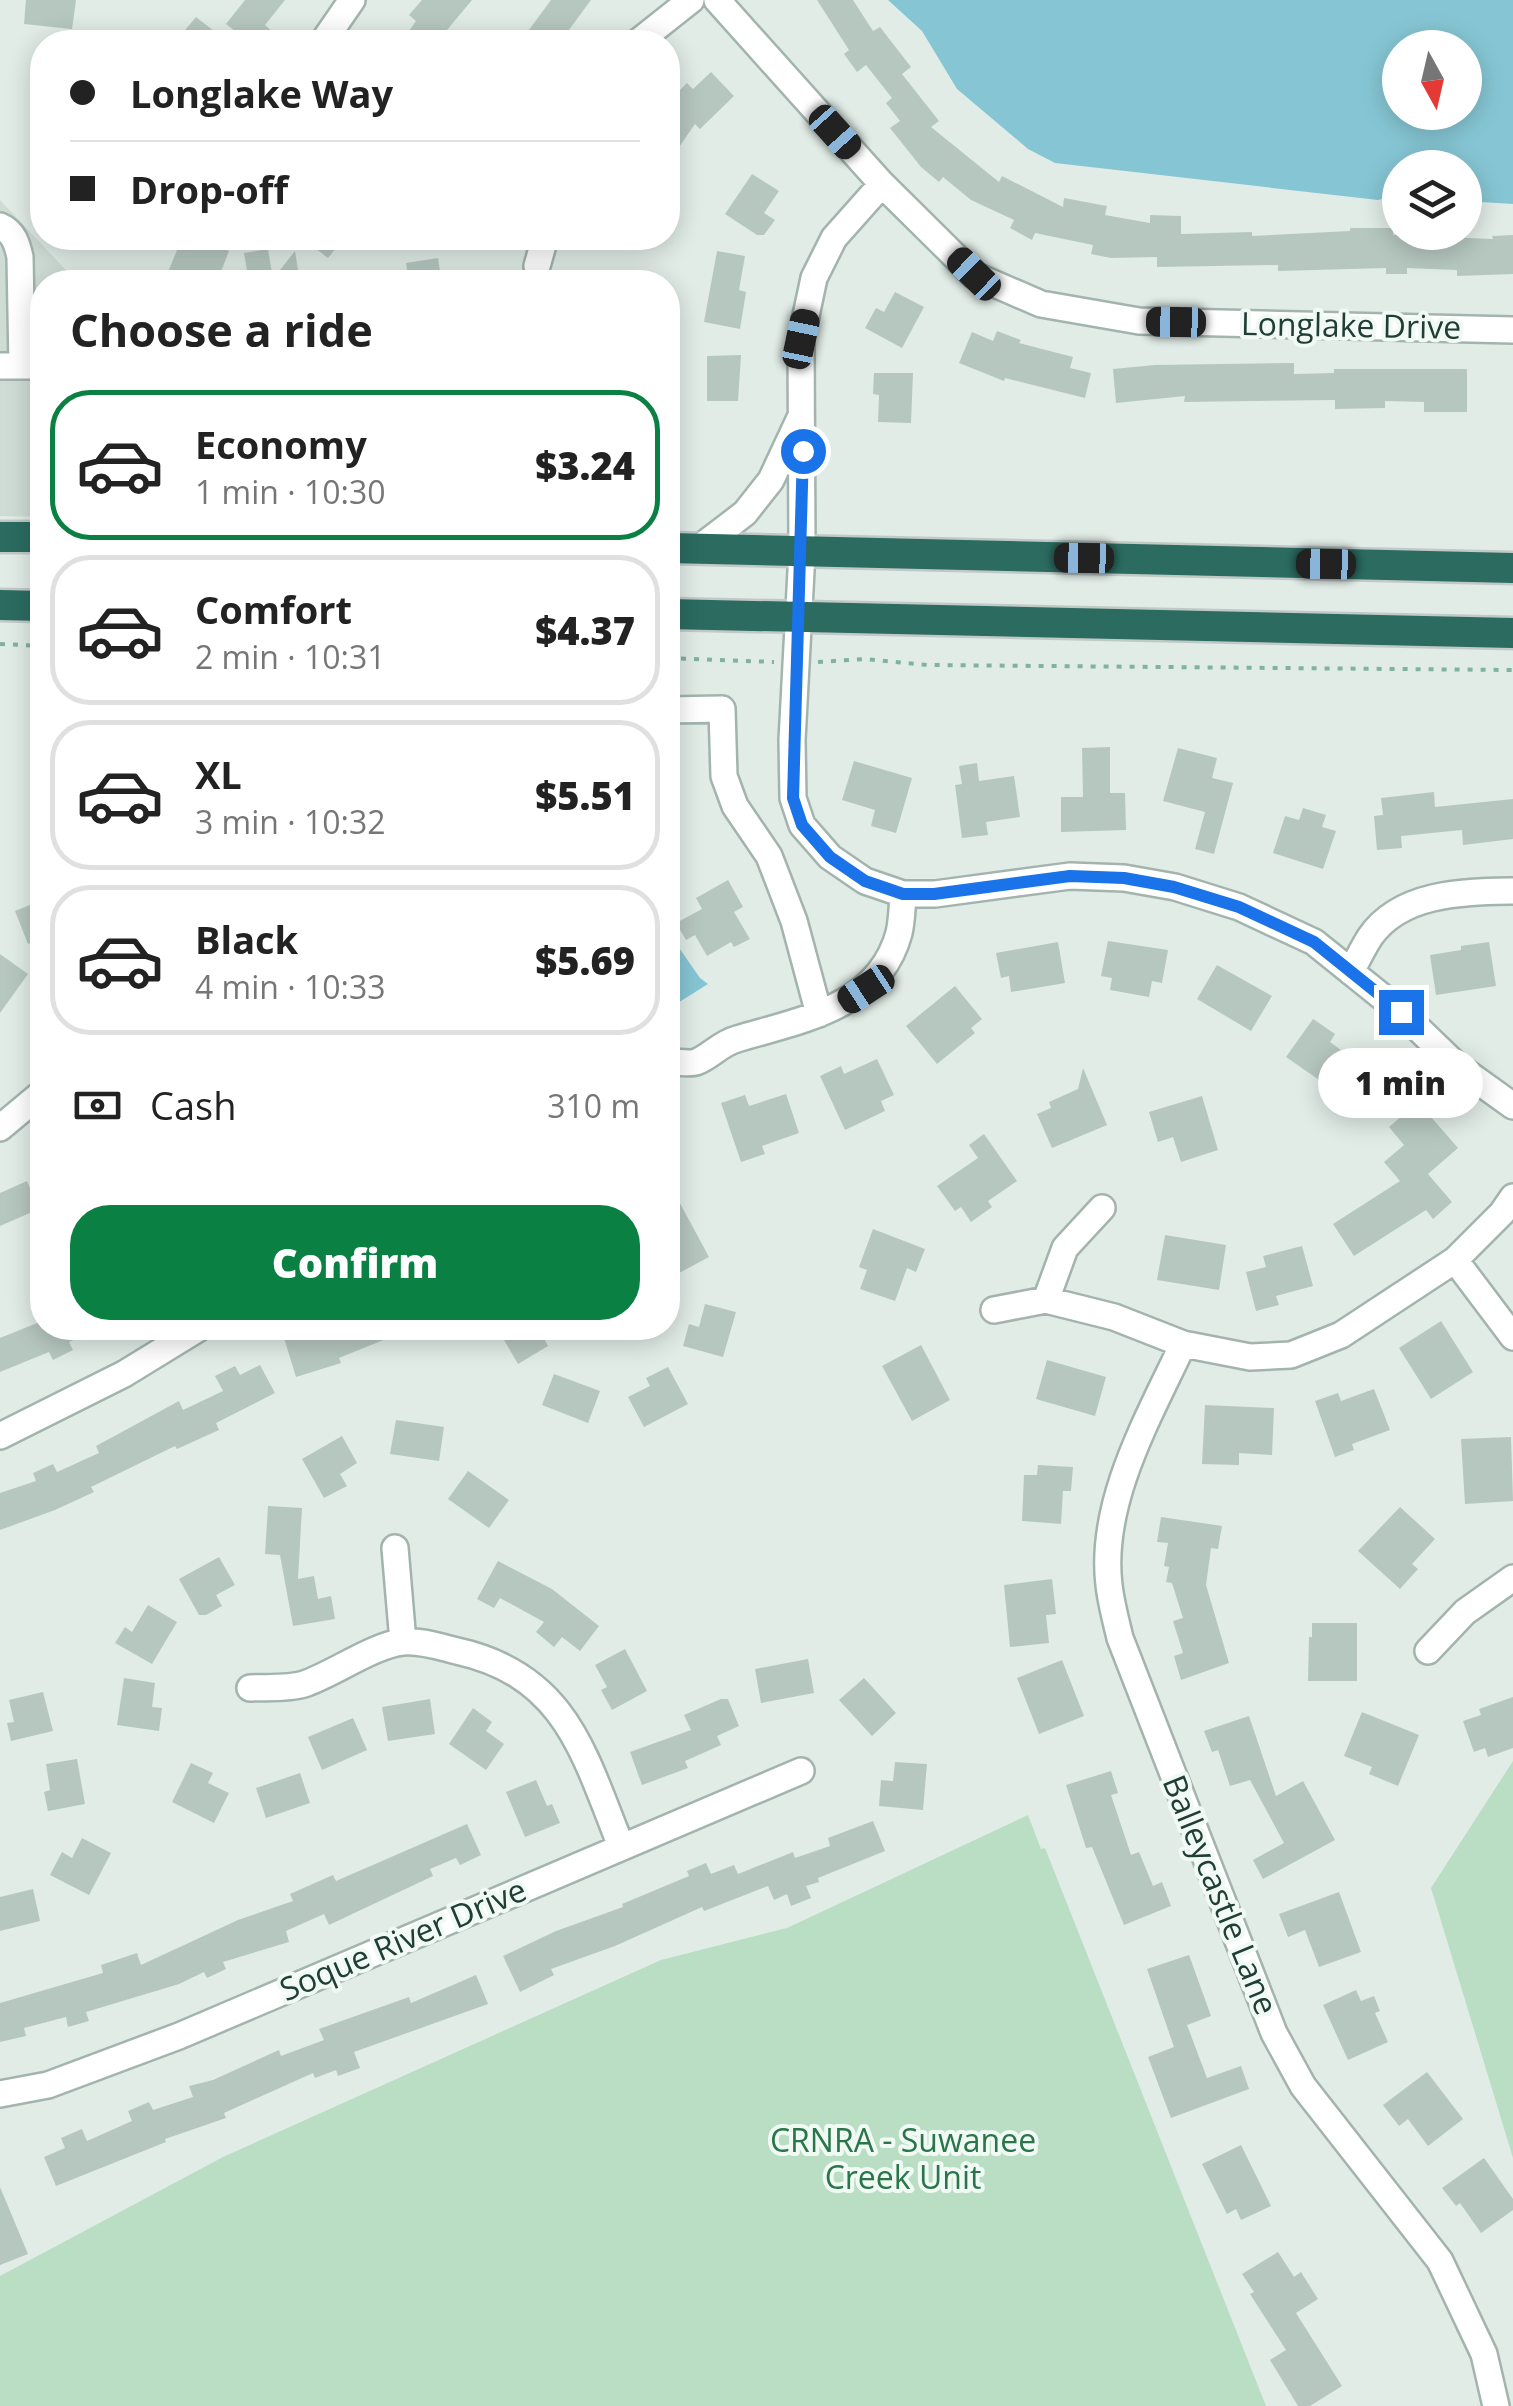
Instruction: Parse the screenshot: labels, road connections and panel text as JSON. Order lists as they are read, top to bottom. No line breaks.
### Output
{"streets":{"street":["Longlake Drive","Balleycastle Lane","Soque River Drive"]},"parks":["CRNRA - Suwanee Creek Unit"],"north":"bottom","page":{"banner":["Longlake Way","Drop-off"],"heading":"Choose a ride","list":[{"name":"Economy","note":"1 min · 10:30","value":"$3.24"},{"name":"Comfort","note":"2 min · 10:31","value":"$4.37"},{"name":"XL","note":"3 min · 10:32","value":"$5.51"},{"name":"Black","note":"4 min · 10:33","value":"$5.69"}],"bubble":"1 min","pay":["Cash","310 m"],"buttons":"Confirm"}}
